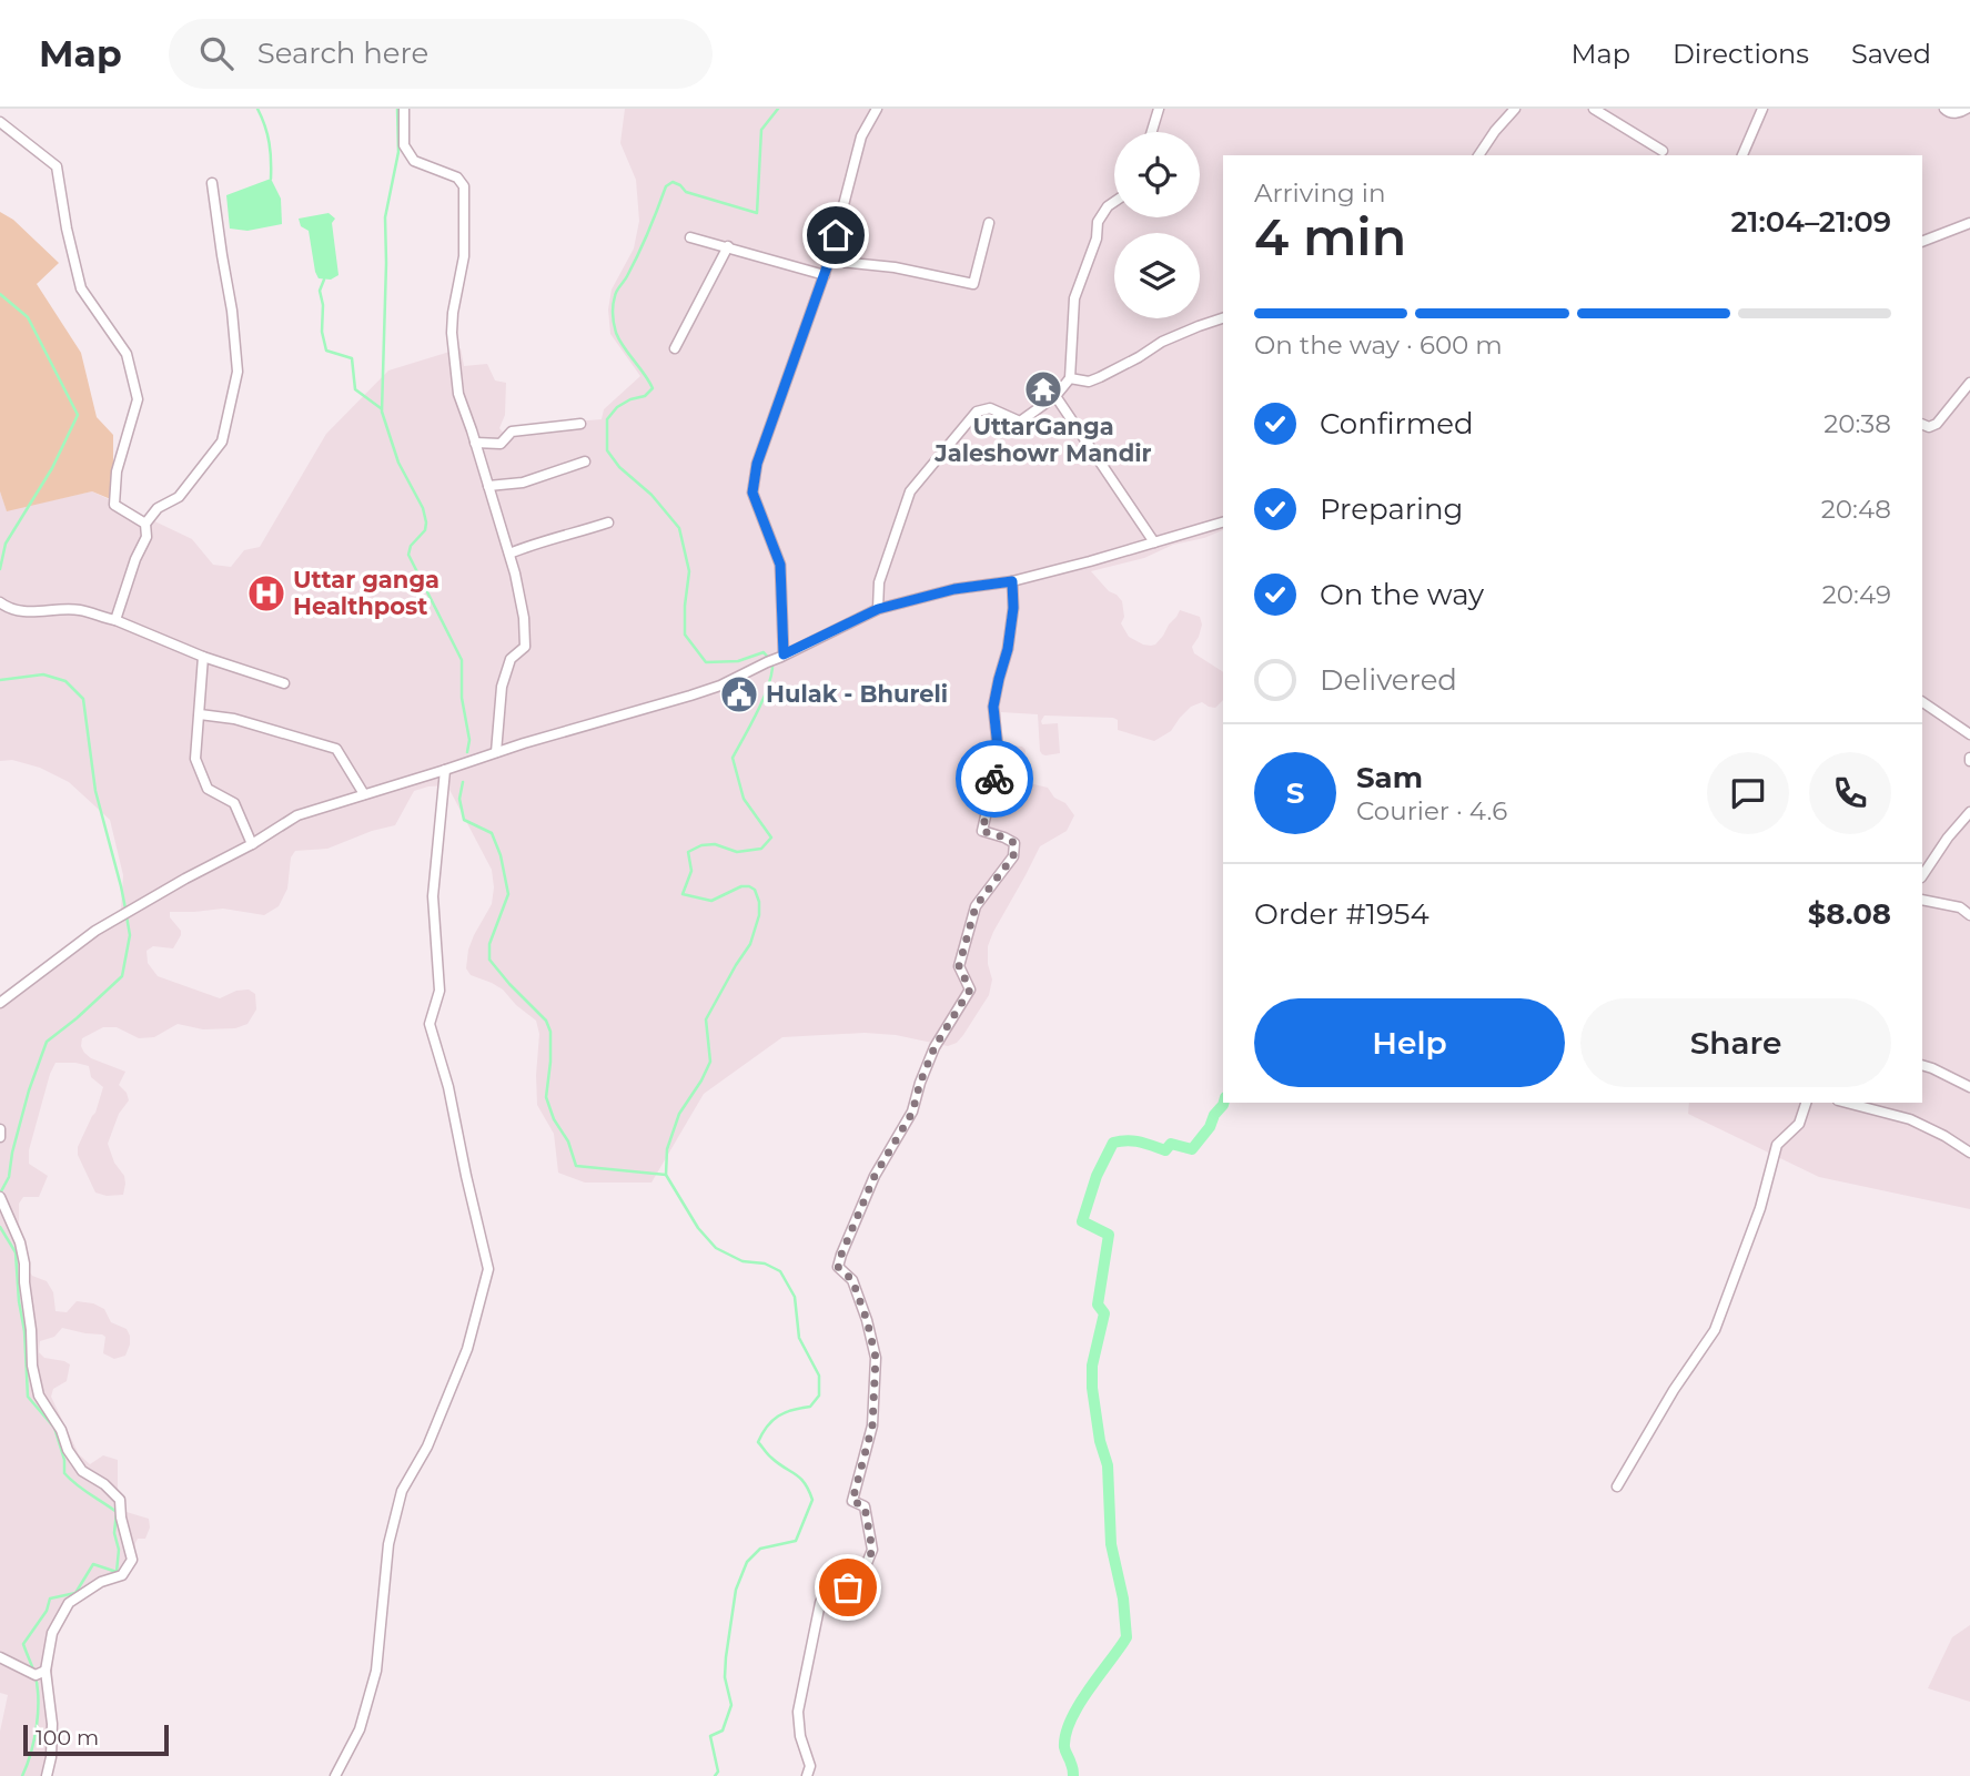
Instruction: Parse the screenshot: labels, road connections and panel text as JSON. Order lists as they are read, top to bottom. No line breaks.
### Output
{"places":{"temple":["UttarGanga Jaleshowr Mandir"],"hospital":["Uttar ganga Healthpost"],"public building":["Hulak - Bhureli"]},"scale_bar":"100 m","page":{"header":"Map","search":"Search here","nav":["Map","Directions","Saved"],"heading":["4 min","Arriving in","21:04–21:09"],"panel":["Sam","Courier · 4.6","Order #1954","$8.08"],"bar":"On the way · 600 m","list":[["Confirmed","20:38"],["Preparing","20:48"],["On the way","20:49"],"Delivered"],"round":"S","buttons":["Help","Share"],"scale":"100 m"}}
